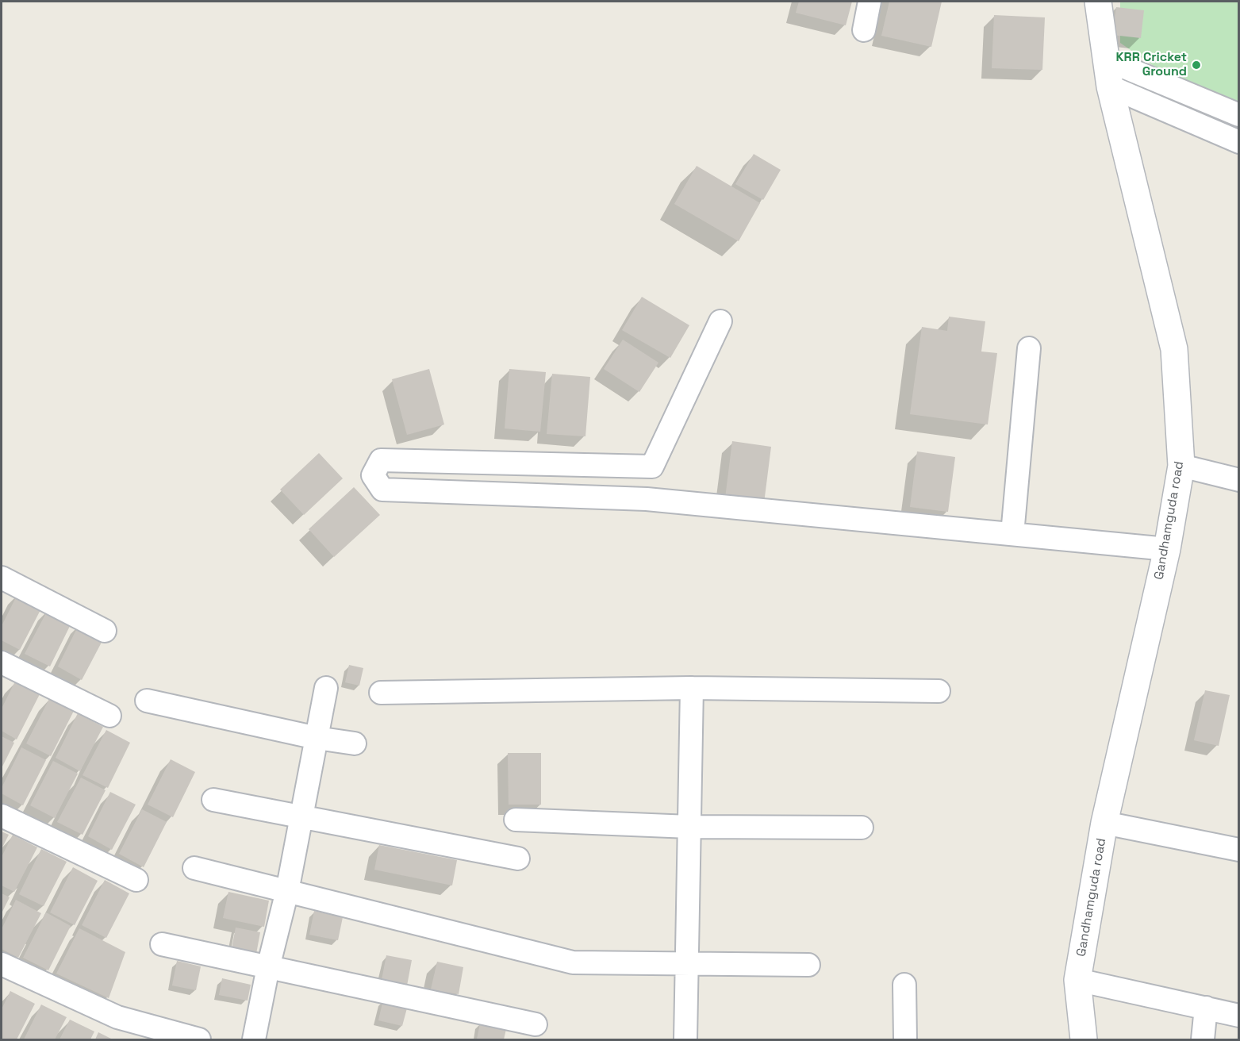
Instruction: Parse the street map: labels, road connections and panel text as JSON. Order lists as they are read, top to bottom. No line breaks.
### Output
{"streets":{"street":["Gandhamguda road"]},"places":["KRR Cricket Ground"]}
